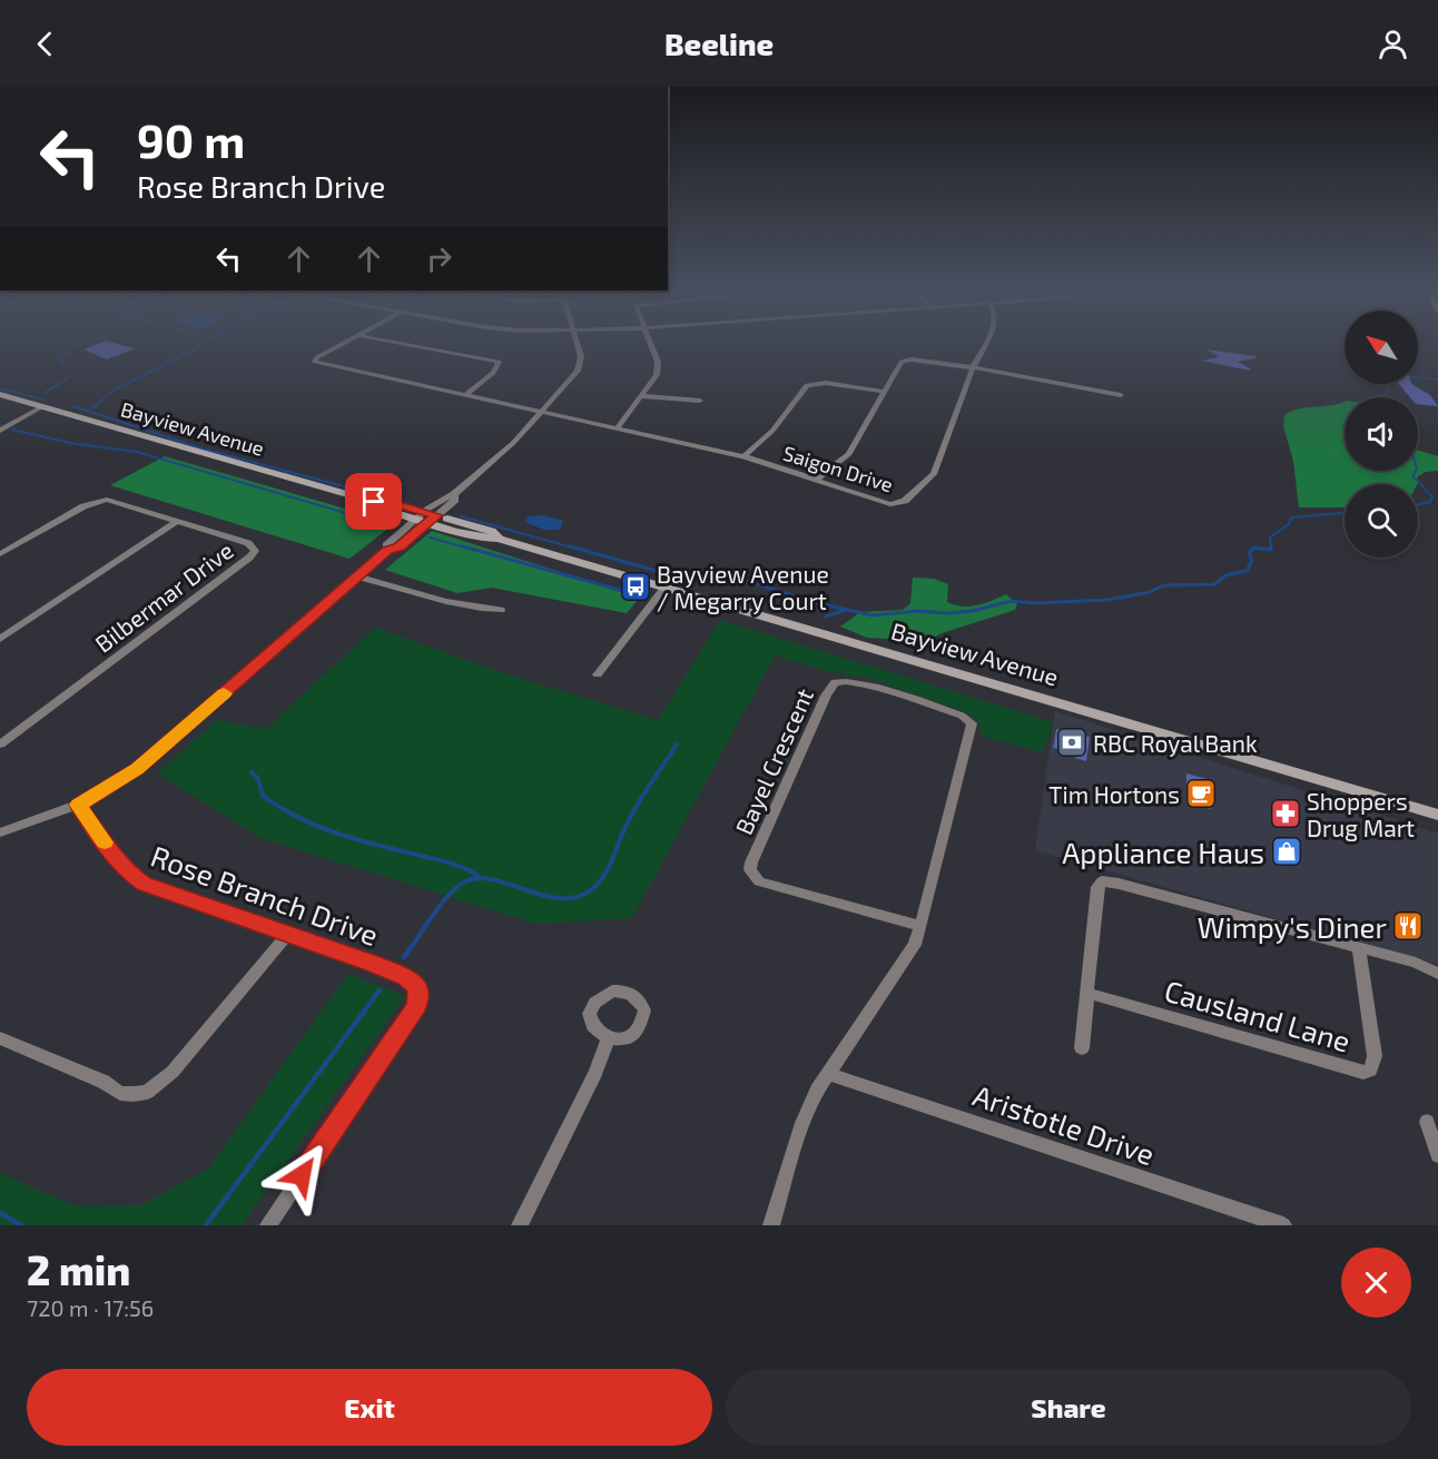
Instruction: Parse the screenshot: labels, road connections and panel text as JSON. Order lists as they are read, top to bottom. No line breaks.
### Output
{"streets":{"main road":["Bayview Avenue"],"street":["Saigon Drive","Bilbermar Drive","Bayel Crescent","Rose Branch Drive","Causland Lane","Aristotle Drive"]},"places":{"bus stop":["Bayview Avenue / Megarry Court"],"bank":["RBC Royal Bank"],"cafe":["Tim Hortons"],"pharmacy":["Shoppers Drug Mart"],"shop":["Appliance Haus"],"restaurant":["Wimpy's Diner"]},"north":"top left","page":{"header":"Beeline","turn":["90 m","Rose Branch Drive"],"heading":["2 min","720 m · 17:56"],"buttons":["Exit","Share"]}}
